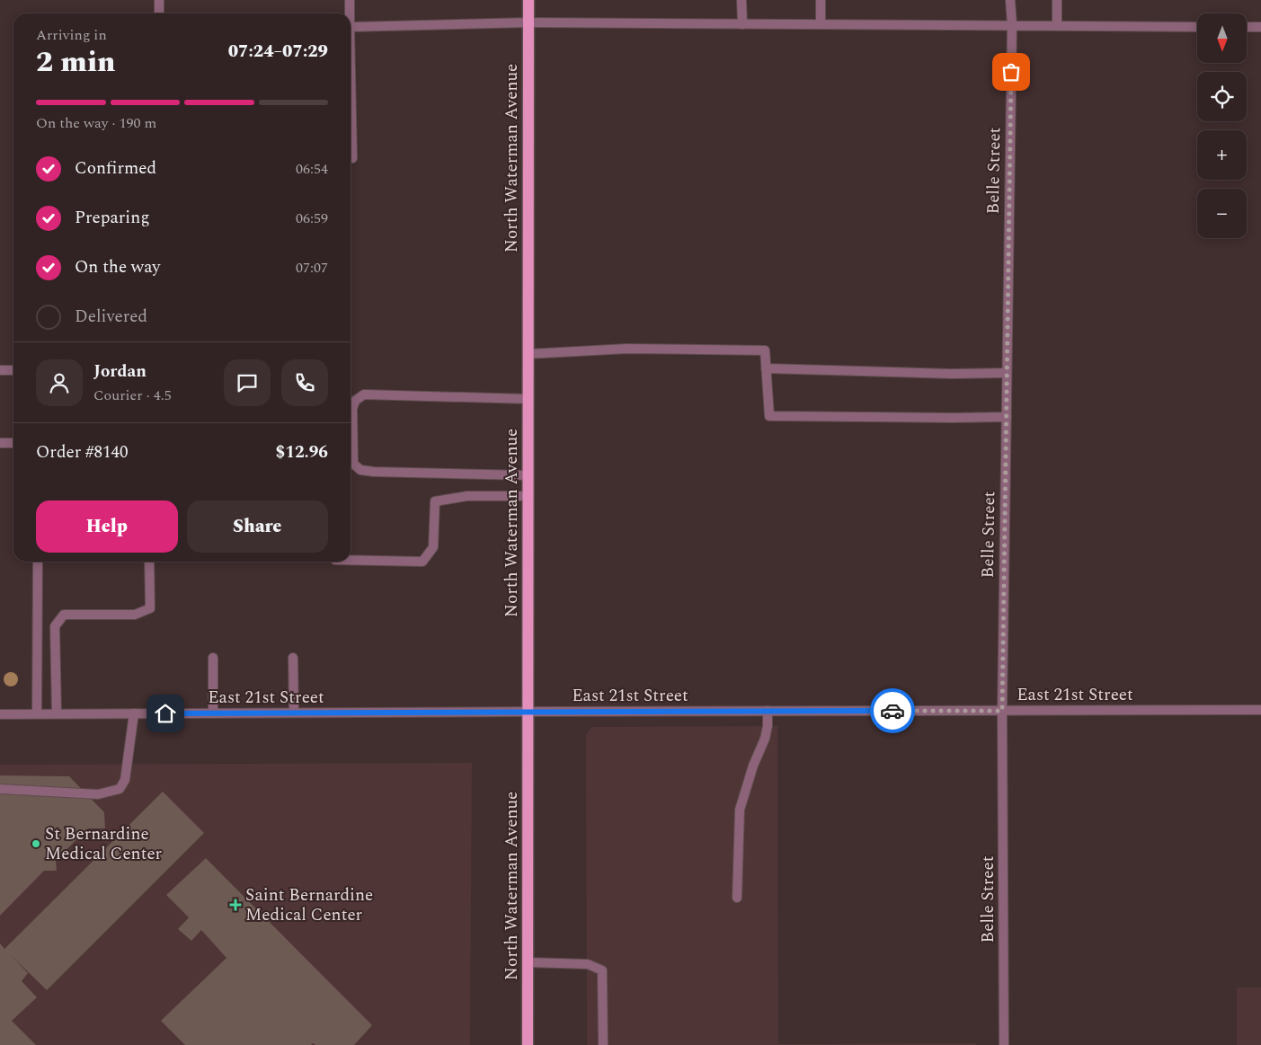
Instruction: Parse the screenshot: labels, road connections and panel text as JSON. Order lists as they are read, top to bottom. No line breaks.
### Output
{"streets":{"main road":["North Waterman Avenue"],"street":["Belle Street","East 21st Street"]},"crossings":[["North Waterman Avenue","East 21st Street"],["Belle Street","East 21st Street"]],"places":{"other":["St Bernardine Medical Center"],"health":["Saint Bernardine Medical Center"]},"north":"bottom","page":{"map_buttons":["+","−"],"heading":["2 min","Arriving in","07:24–07:29"],"panel":["Jordan","Courier · 4.5","Order #8140","$12.96"],"bar":"On the way · 190 m","list":[["Confirmed","06:54"],["Preparing","06:59"],["On the way","07:07"],"Delivered"],"buttons":["Help","Share"]}}
